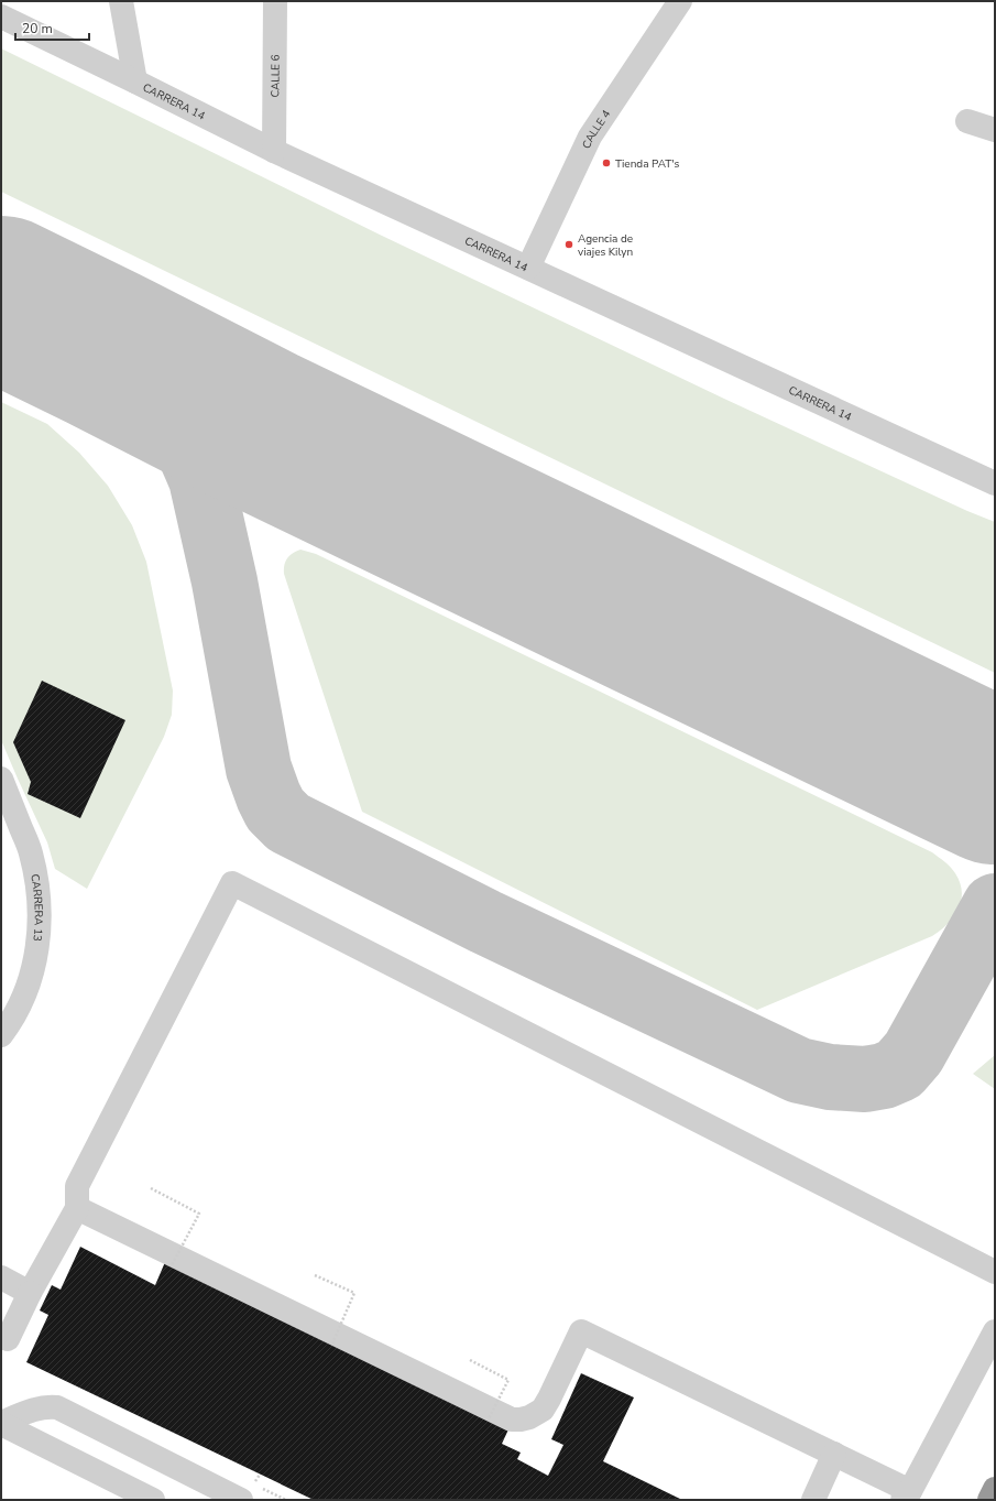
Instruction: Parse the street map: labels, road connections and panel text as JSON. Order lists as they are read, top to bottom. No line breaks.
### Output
{"streets":{"street":["CALLE 6","CARRERA 14","CALLE 4","CARRERA 13"]},"crossings":[["CALLE 6","CARRERA 14"],["CARRERA 14","CALLE 4"]],"places":["Tienda PAT's","Agencia de viajes Kilyn"],"scale_bar":"20 m"}
